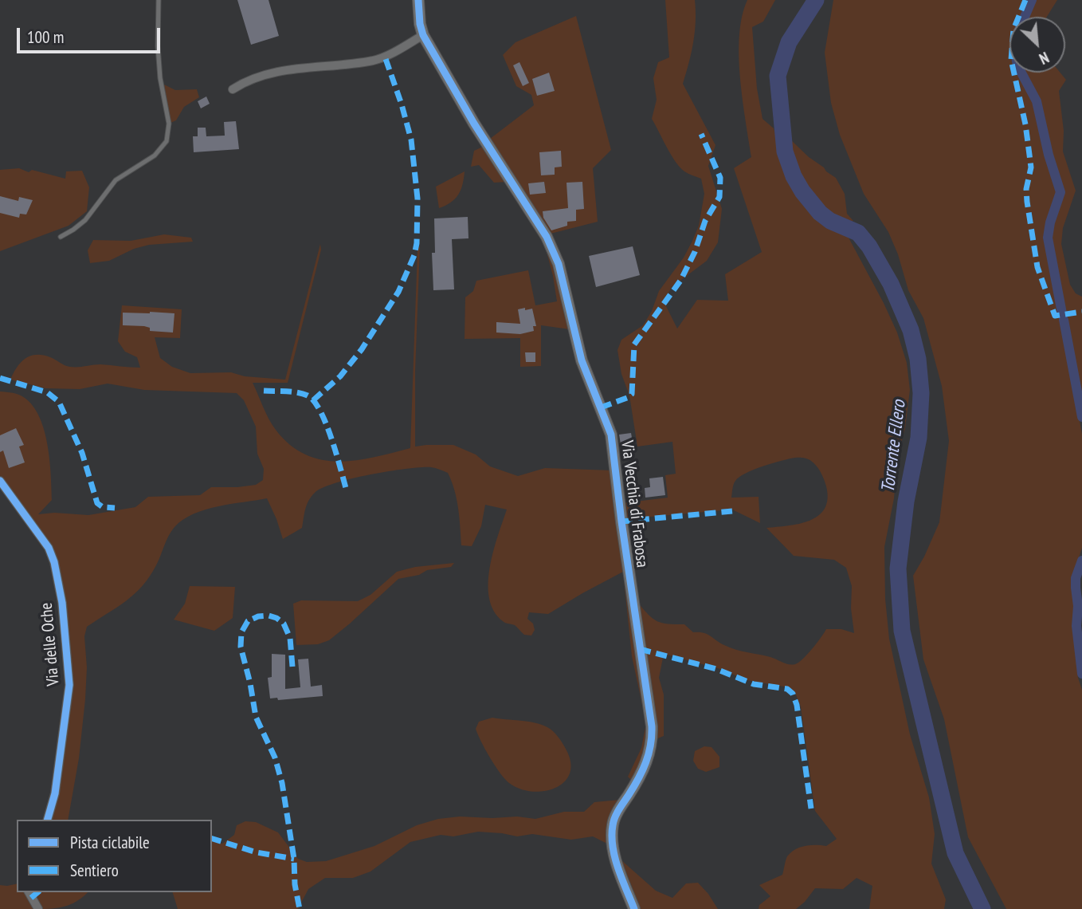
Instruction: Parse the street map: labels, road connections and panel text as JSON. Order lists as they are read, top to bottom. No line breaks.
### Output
{"streets":{"street":["Via Vecchia di Frabosa","Via delle Oche"]},"water":["Torrente Ellero"],"legend":["Pista ciclabile","Sentiero"],"scale_bar":"100 m","north":"bottom right"}
